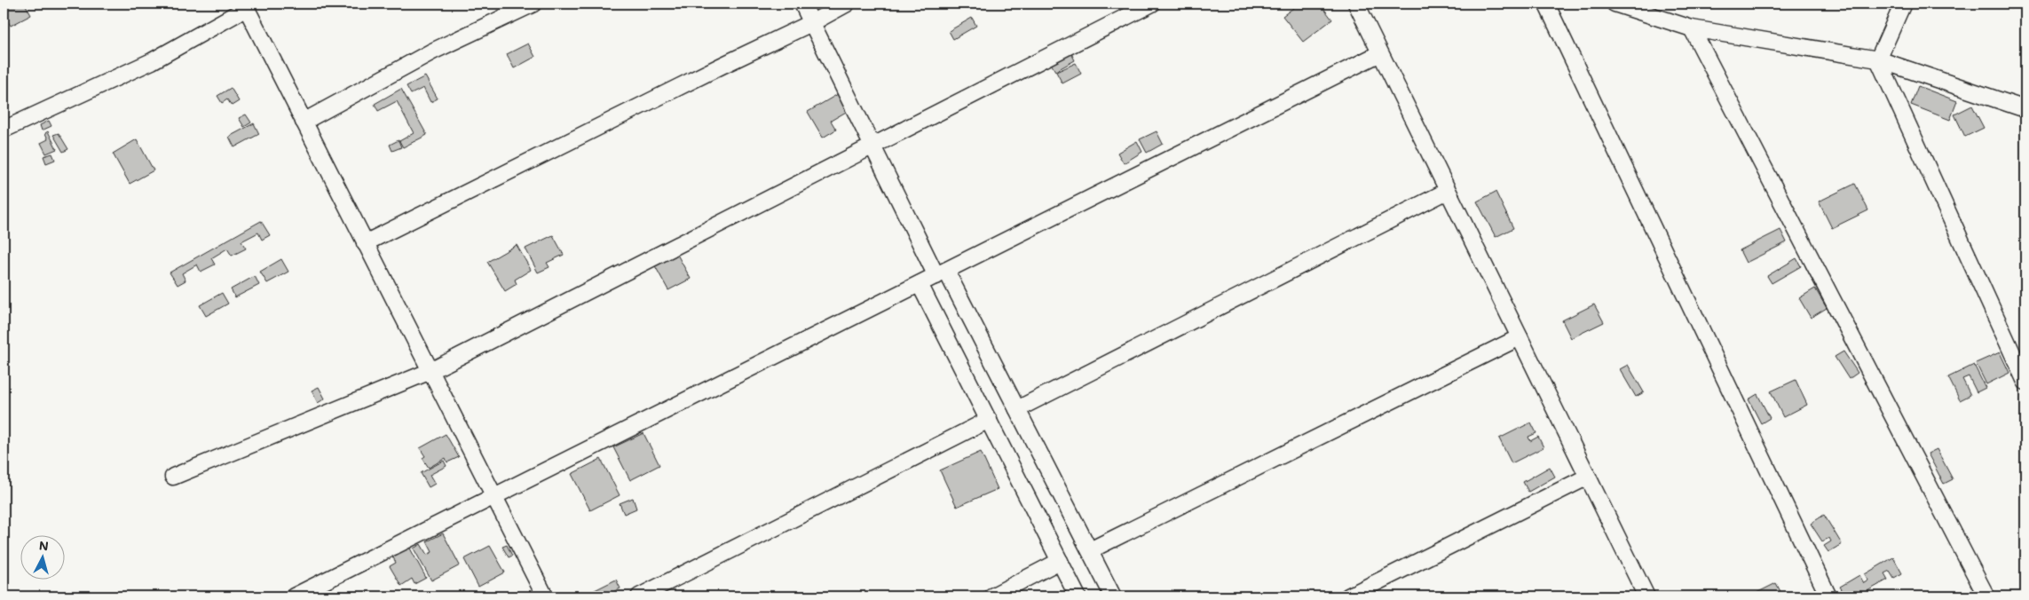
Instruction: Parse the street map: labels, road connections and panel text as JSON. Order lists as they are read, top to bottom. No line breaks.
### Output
{"north":"top"}
